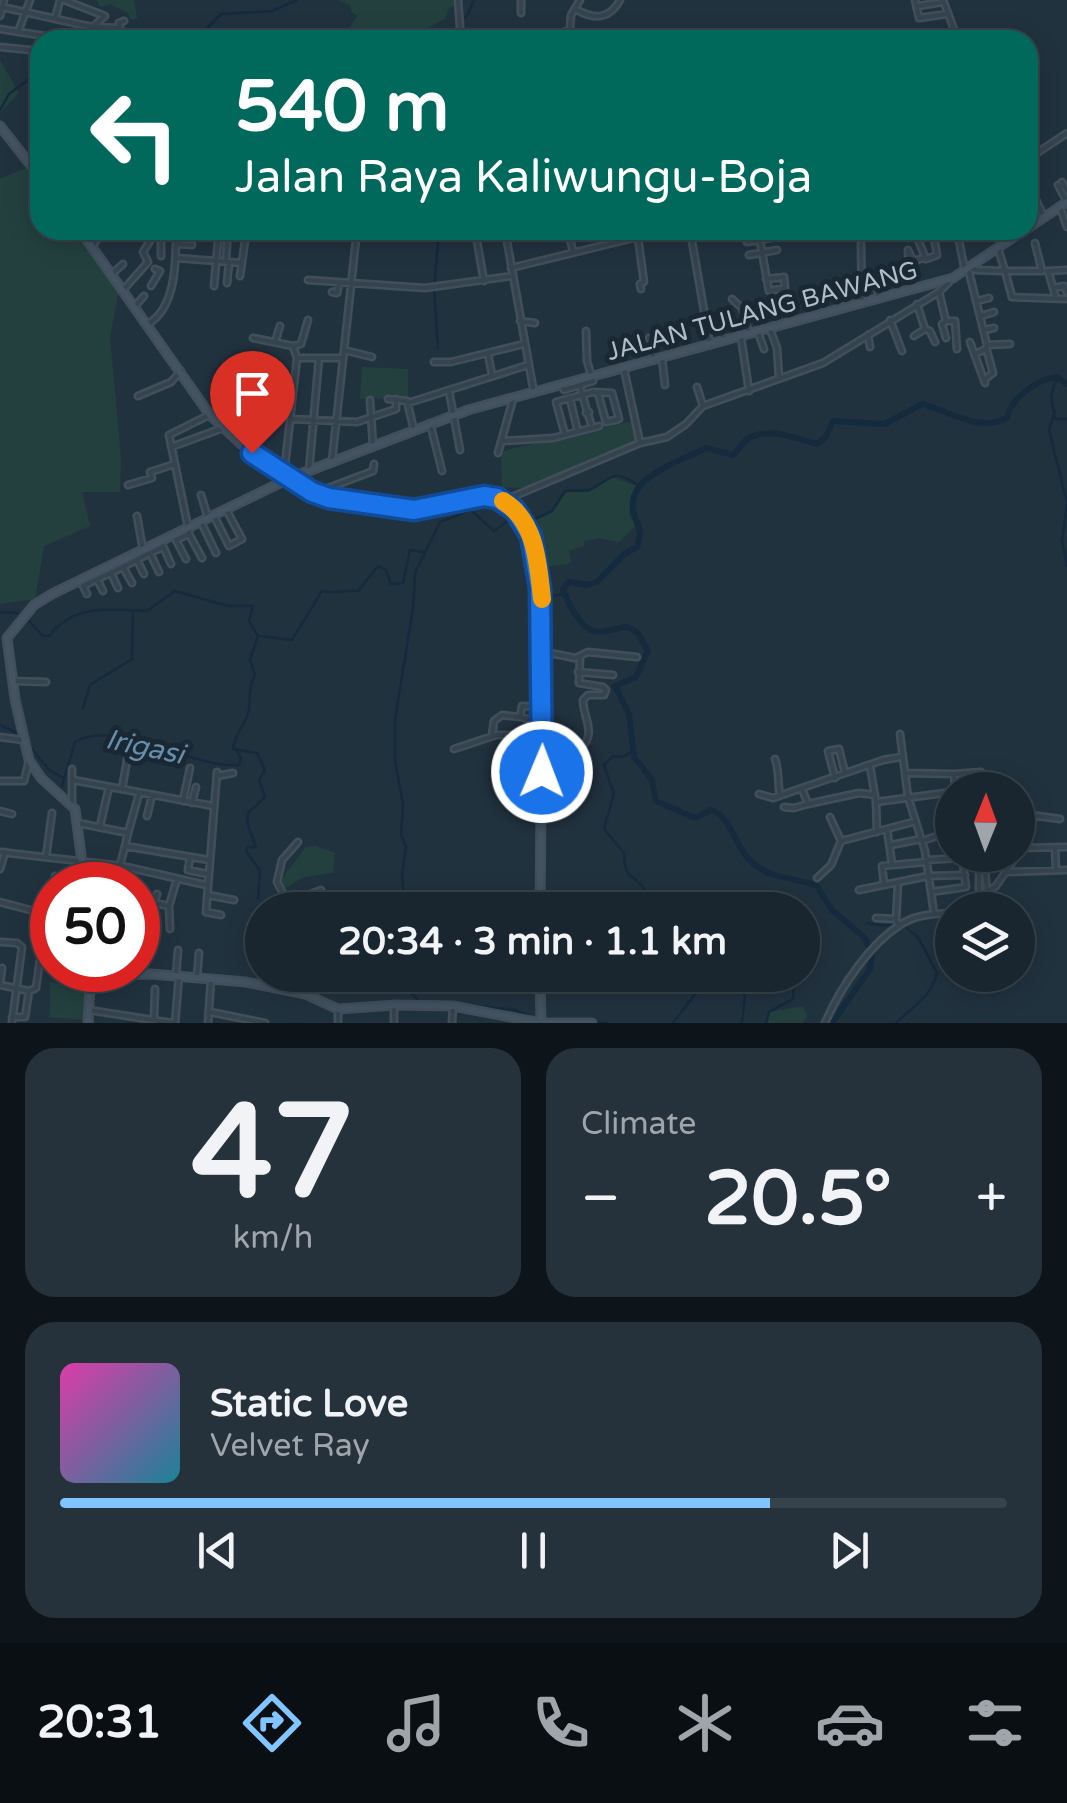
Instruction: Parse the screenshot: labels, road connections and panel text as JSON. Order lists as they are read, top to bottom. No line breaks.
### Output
{"streets":{"street":["JALAN TULANG BAWANG"]},"water":["Irigasi"],"north":"top","page":{"turn":["540 m","Jalan Raya Kaliwungu-Boja"],"limit":"50","trip":"20:34 · 3 min · 1.1 km","tile":[["47","km/h"],"Climate"],"heat":["−","20.5°","+"],"song":["Static Love","Velvet Ray"],"tabs":"20:31"}}
